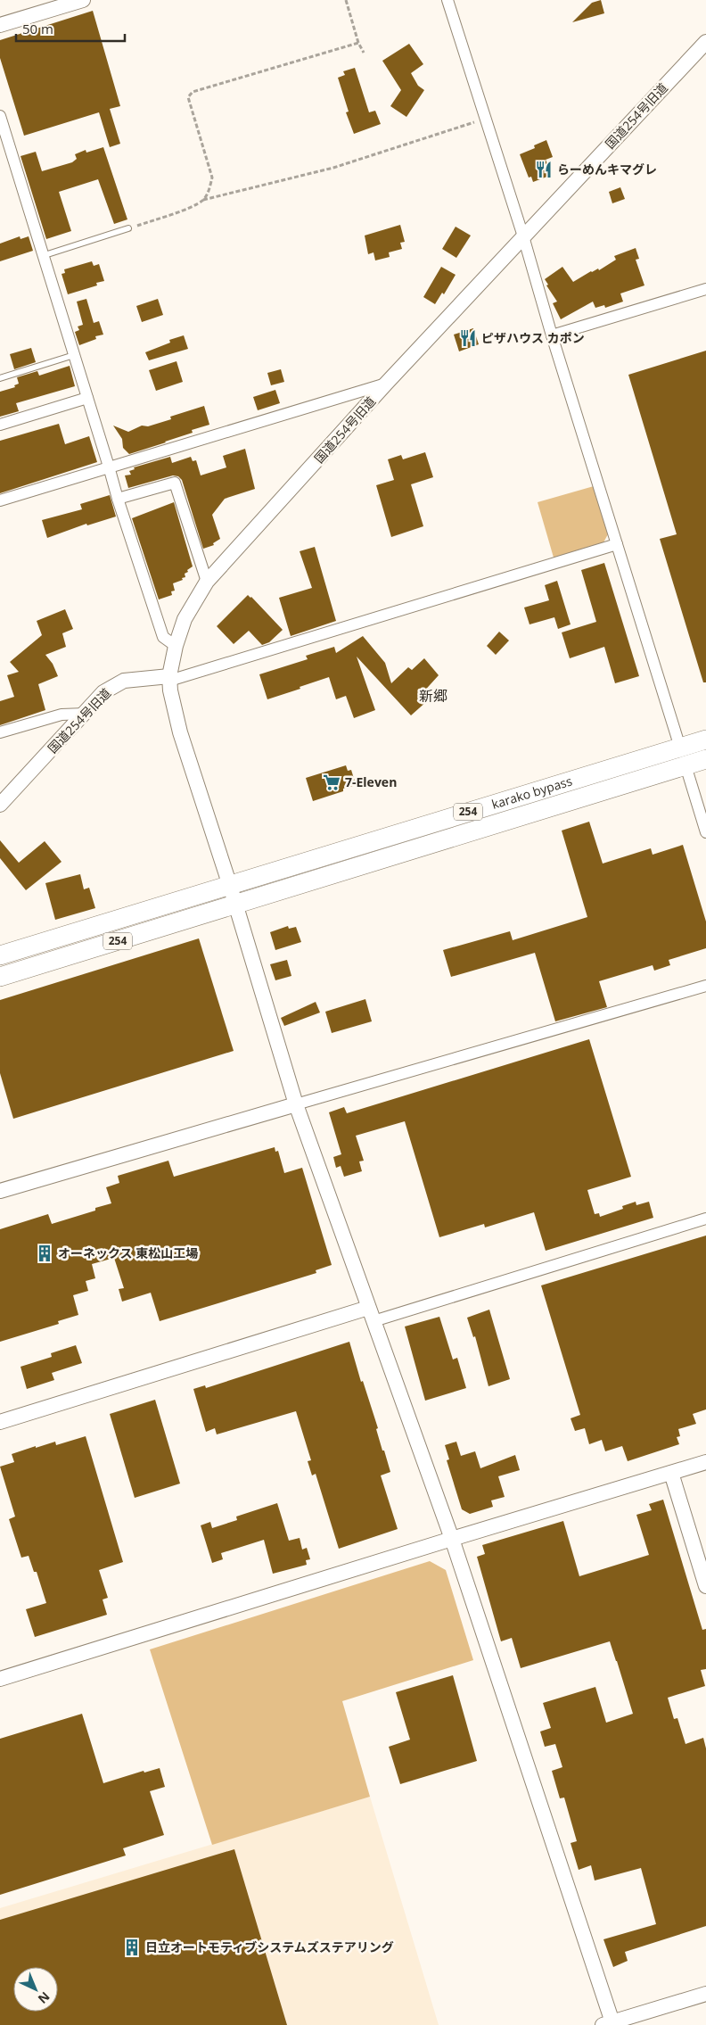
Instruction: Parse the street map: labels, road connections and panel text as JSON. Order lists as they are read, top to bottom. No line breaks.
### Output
{"streets":{"highway":["karako bypass","254"],"street":["国道254号旧道"]},"crossings":[["karako bypass","254"]],"districts":["新郷"],"places":{"restaurant":["らーめんキマグレ","ピザハウス カポン"],"supermarket":["7-Eleven"],"building":["オーネックス 東松山工場","日立オートモティブシステムズステアリング"]},"scale_bar":"50 m","north":"bottom right"}
